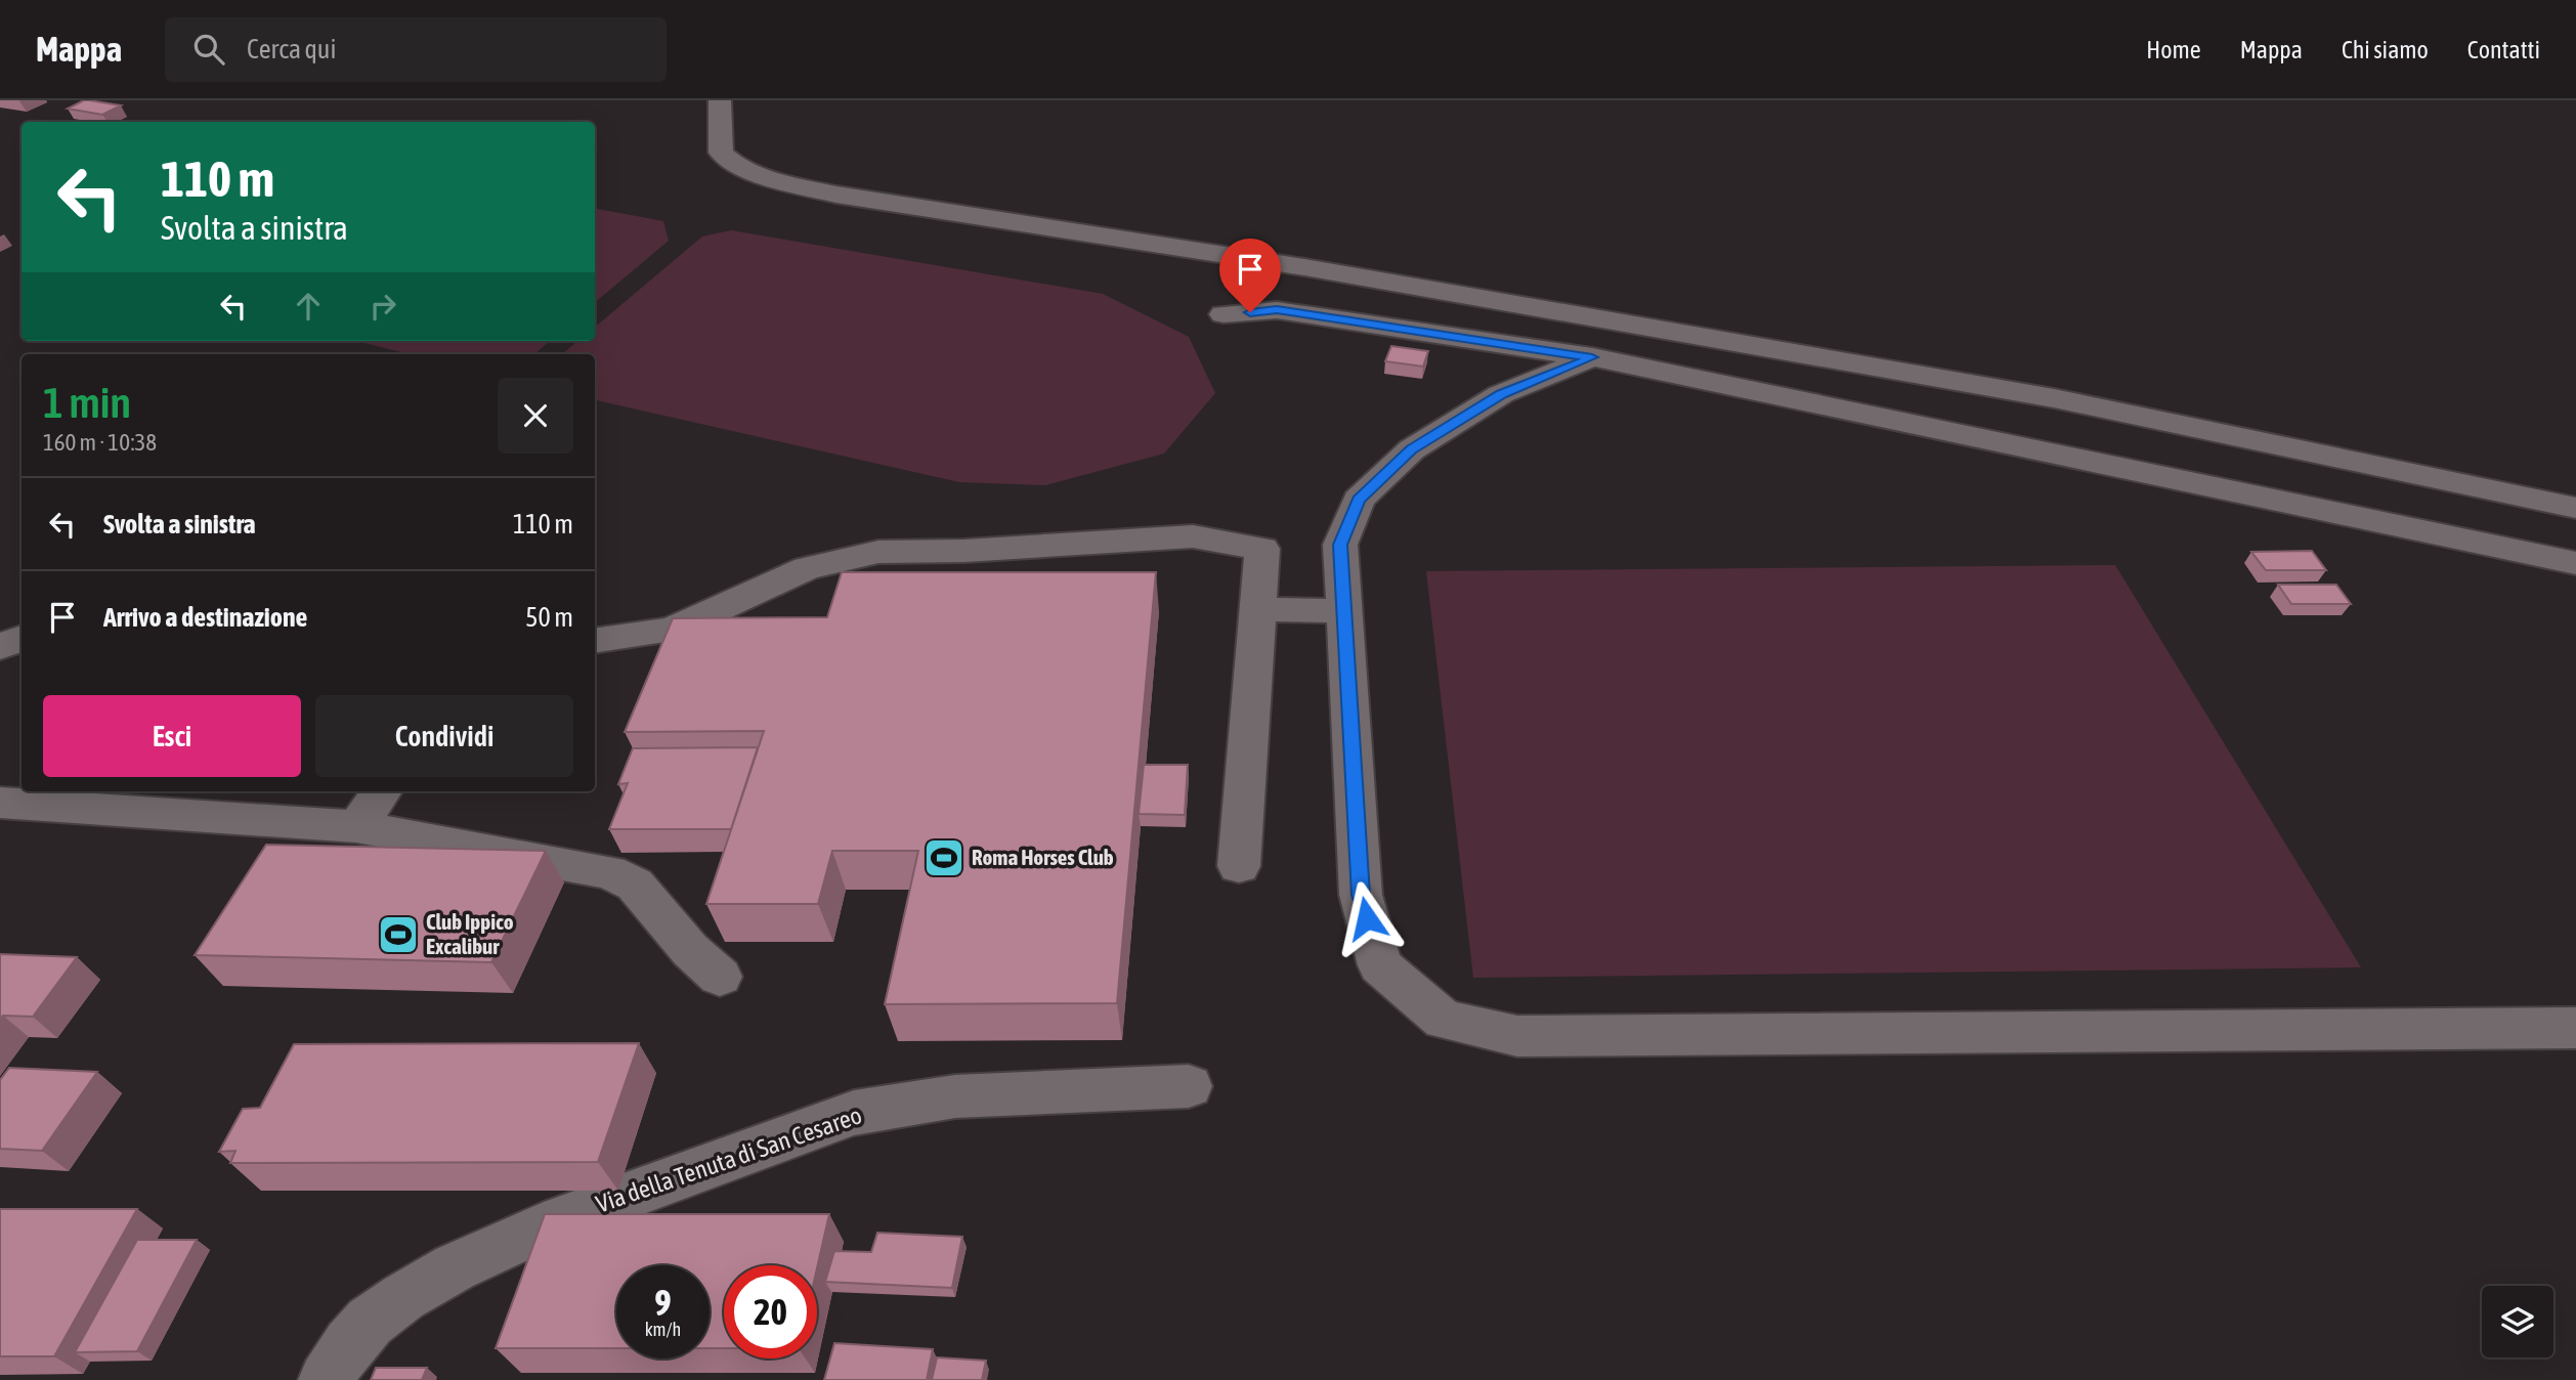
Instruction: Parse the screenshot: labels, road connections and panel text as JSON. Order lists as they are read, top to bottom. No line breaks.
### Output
{"streets":{"street":["Via della Tenuta di San Cesareo"]},"places":{"sports":["Roma Horses Club","Club Ippico Excalibur"]},"page":{"header":"Mappa","search":"Cerca qui","nav":["Home","Mappa","Chi siamo","Contatti"],"turn":["110 m","Svolta a sinistra"],"heading":["1 min","160 m · 10:38"],"list":[{"name":"Svolta a sinistra","value":"110 m"},{"name":"Arrivo a destinazione","value":"50 m"}],"buttons":["Esci","Condividi"],"speed":"9 km/h","limit":"20"}}
